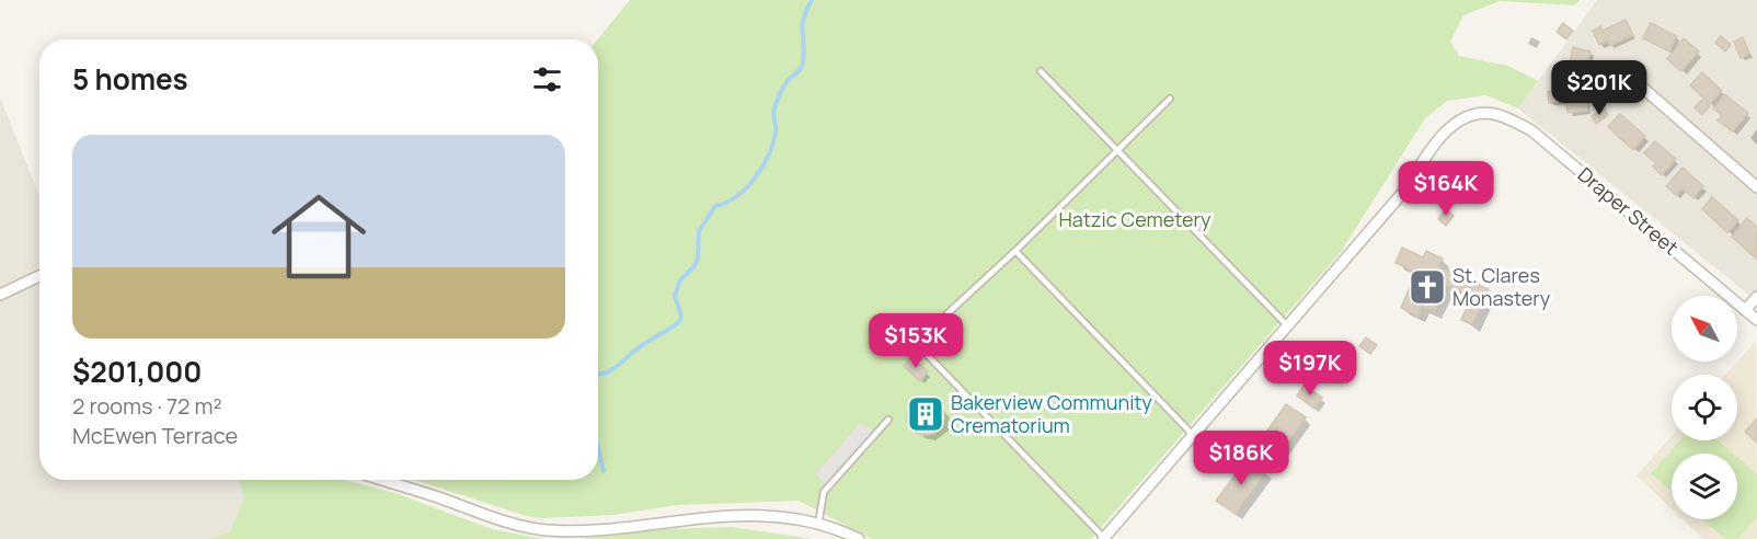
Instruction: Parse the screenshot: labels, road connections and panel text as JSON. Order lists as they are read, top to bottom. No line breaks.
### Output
{"streets":{"street":["Draper Street"]},"parks":["Hatzic Cemetery"],"places":{"church":["St. Clares Monastery"],"building":["Bakerview Community Crematorium"]},"north":"top left","page":{"heading":"5 homes","price":["$201K","$164K","$153K","$197K","$186K"],"list":[{"name":"$201,000","note":"2 rooms · 72 m² · McEwen Terrace"}]}}
